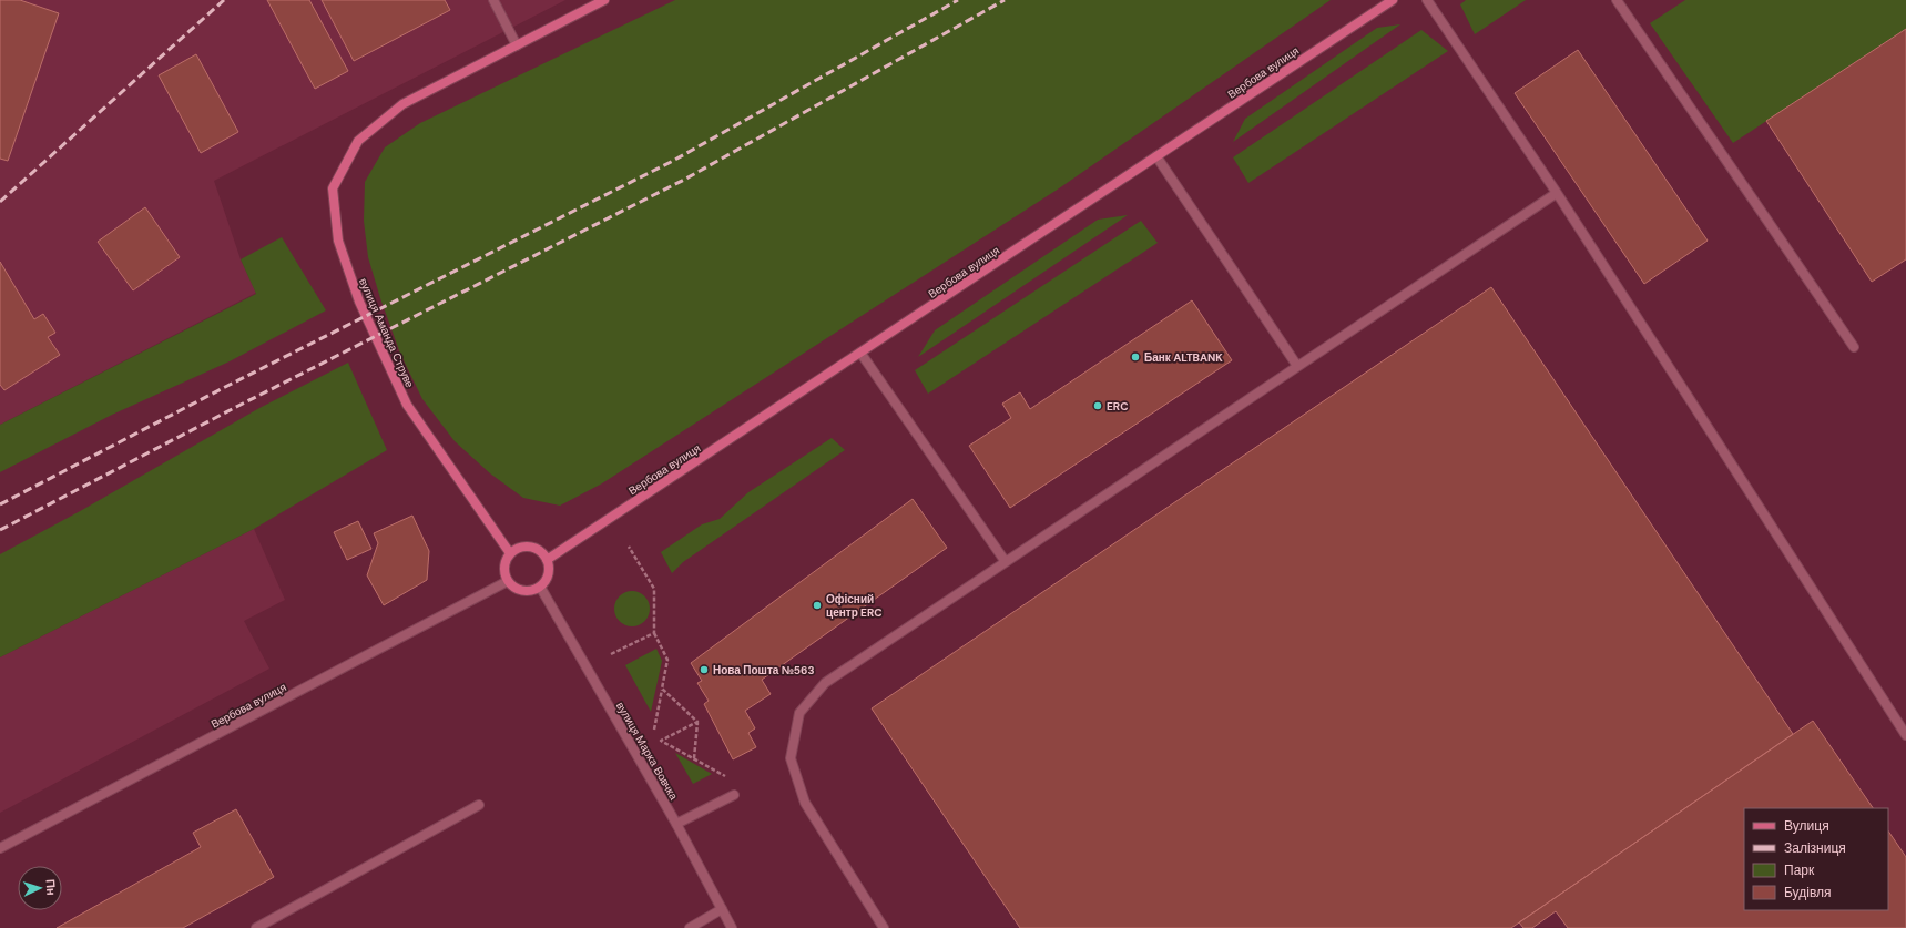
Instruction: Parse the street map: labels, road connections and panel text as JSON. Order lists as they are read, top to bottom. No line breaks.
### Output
{"streets":{"main road":["Вербова вулиця","вулиця Аманда Струве"],"street":["вулиця Марка Вовчка"]},"crossings":[["Вербова вулиця","вулиця Аманда Струве"],["Вербова вулиця","вулиця Марка Вовчка"],["вулиця Аманда Струве","вулиця Марка Вовчка"]],"places":["Банк ALTBANK","ERC","Офісний центр ERC","Нова Пошта №563"],"legend":["Вулиця","Залізниця","Парк","Будівля"],"north":"right"}
